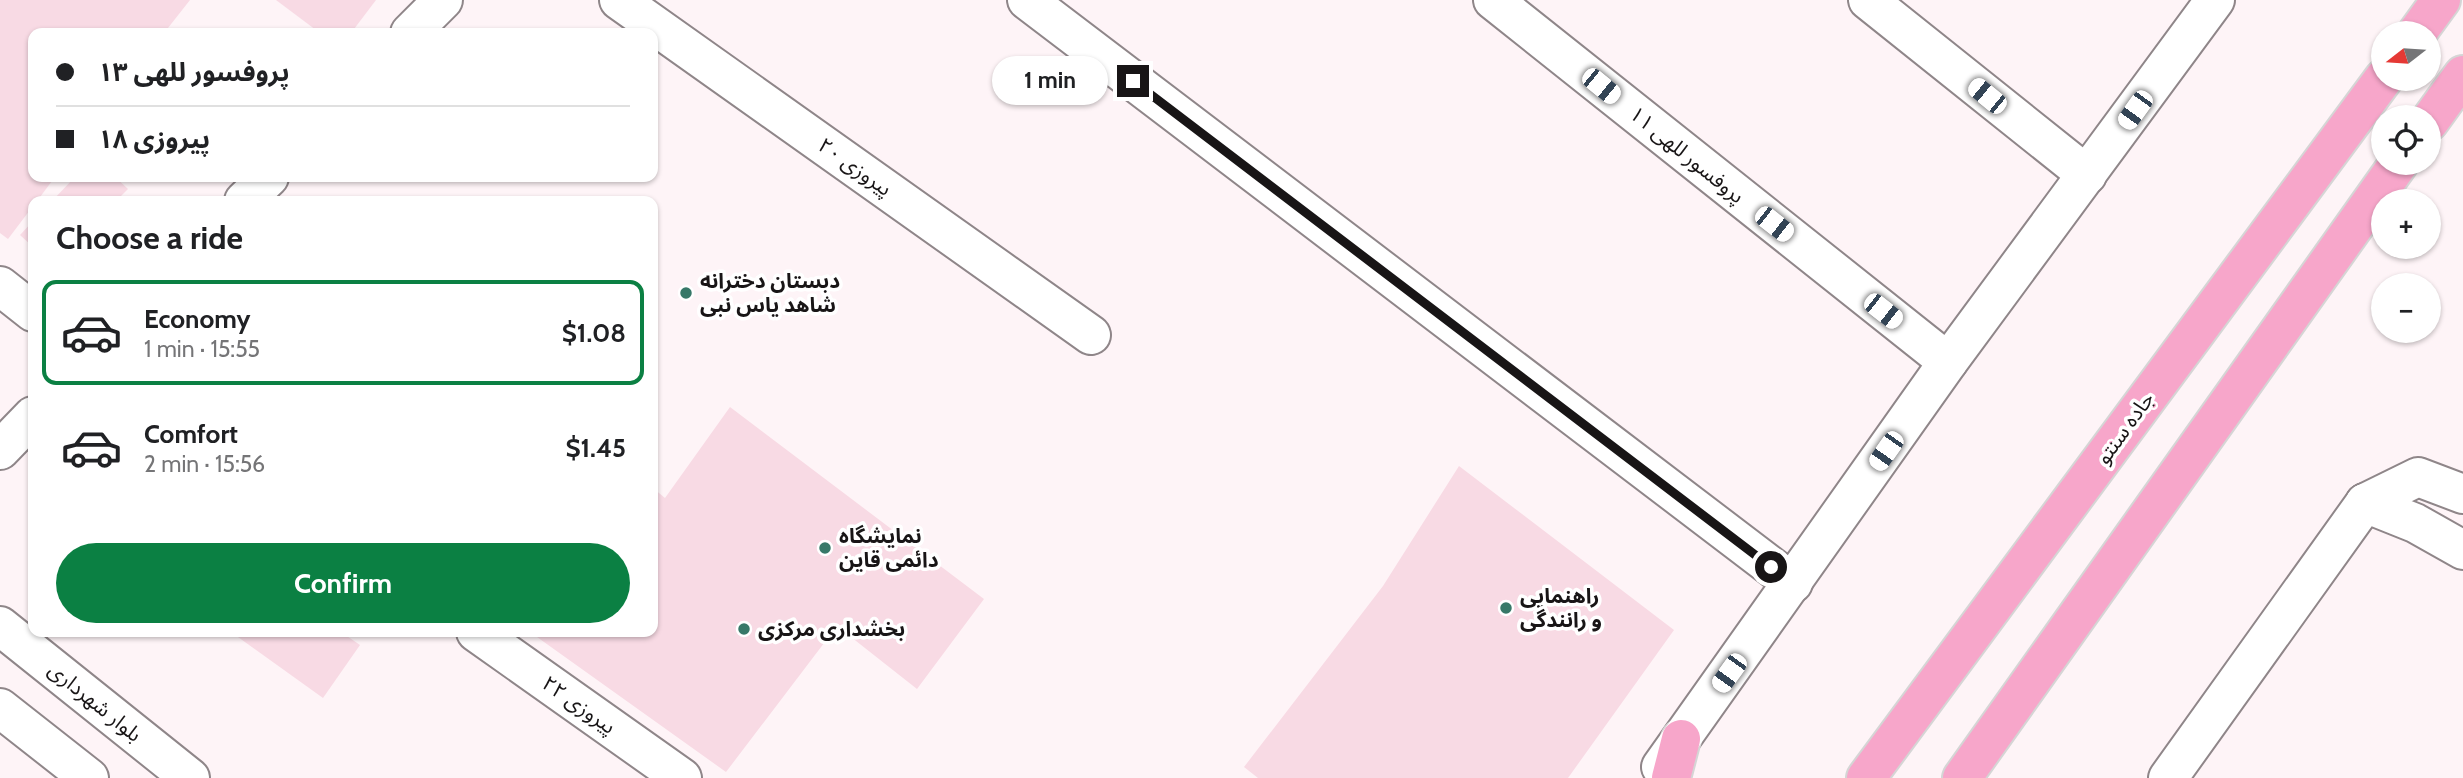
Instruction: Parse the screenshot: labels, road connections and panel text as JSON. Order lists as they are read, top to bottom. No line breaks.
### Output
{"streets":{"main road":["جاده سنتو"],"street":["پروفسور للهی ۱۱","پیروزی ۲۰","بلوار شهرداری","پیروزی ۲۲"]},"places":["دبستان دخترانه شاهد یاس نبی","نمایشگاه دائمی قاین","راهنمایی و رانندگی","بخشداری مرکزی"],"north":"left","page":{"map_buttons":["+","−"],"banner":["پروفسور للهی ۱۳","پیروزی ۱۸"],"bubble":"1 min","heading":"Choose a ride","list":[{"name":"Economy","note":"1 min · 15:55","value":"$1.08"},{"name":"Comfort","note":"2 min · 15:56","value":"$1.45"}],"buttons":"Confirm"}}
